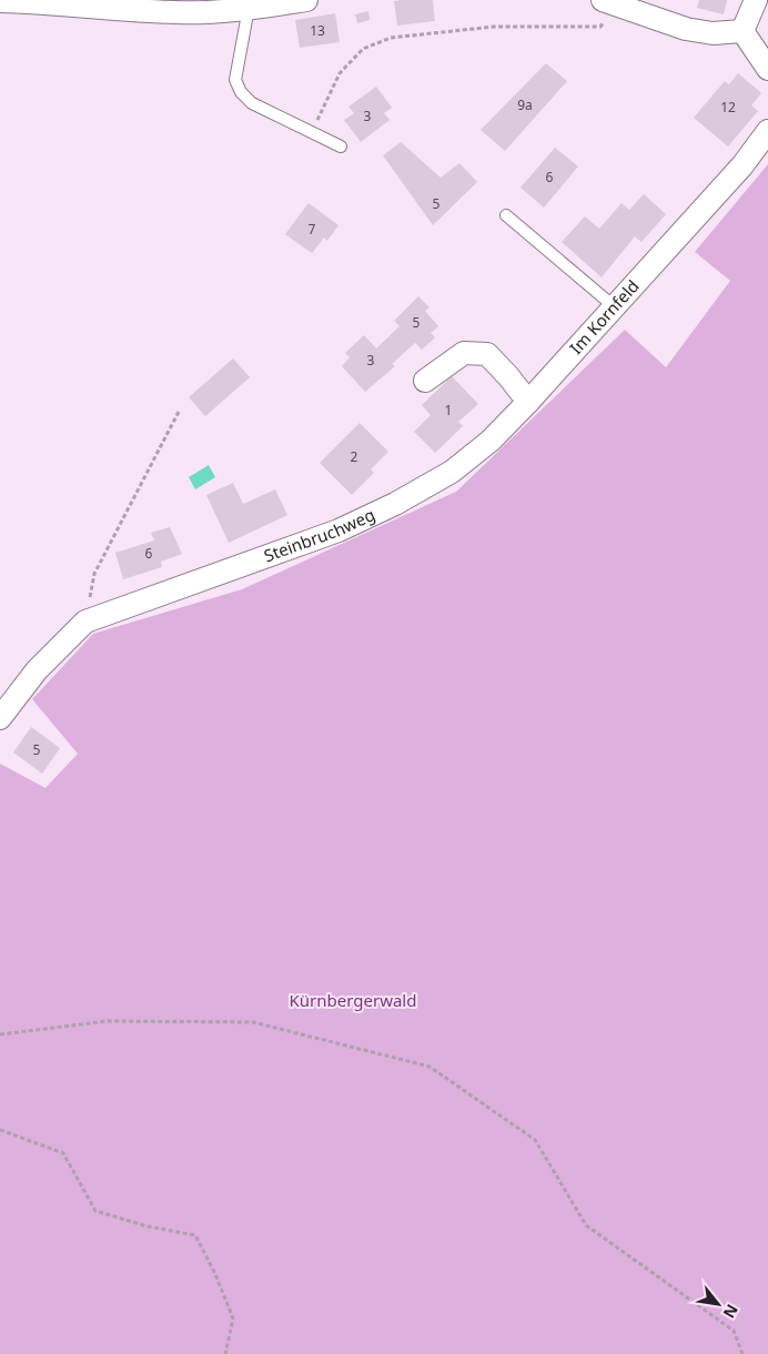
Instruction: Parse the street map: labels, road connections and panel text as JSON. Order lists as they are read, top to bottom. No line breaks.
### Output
{"streets":{"street":["Im Kornfeld","Steinbruchweg"]},"crossings":[["Im Kornfeld","Steinbruchweg"]],"parks":["Kürnbergerwald"],"house_numbers":["13","9a","12","3","6","5","7","5","3","1","2","6","5"],"north":"bottom right"}
